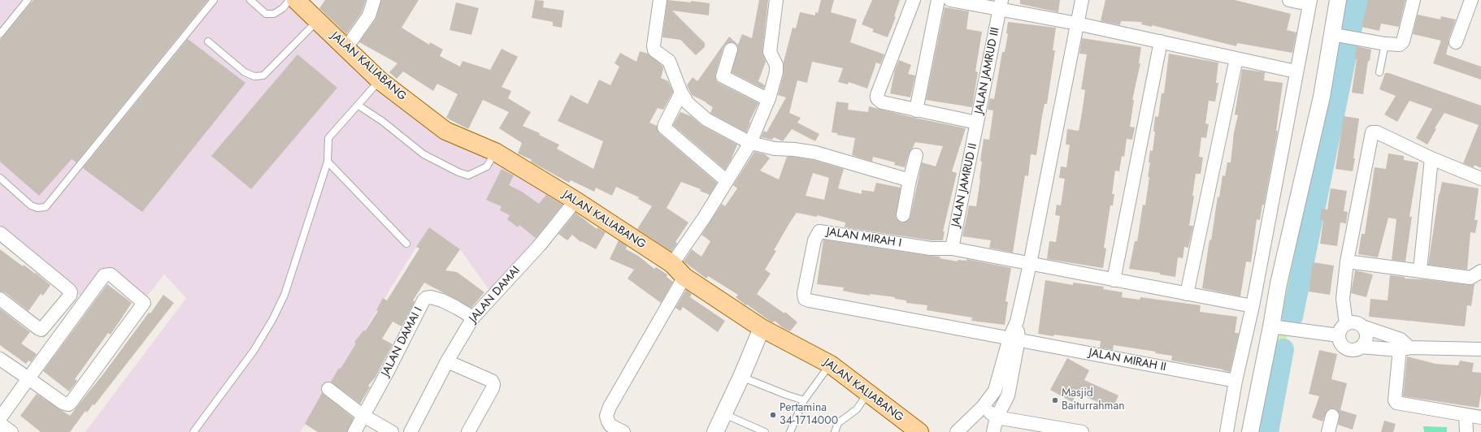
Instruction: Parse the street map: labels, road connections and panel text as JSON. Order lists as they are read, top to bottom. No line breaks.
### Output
{"streets":{"main road":["JALAN KALIABANG"],"street":["JALAN JAMRUD III","JALAN JAMRUD II","JALAN MIRAH I","JALAN DAMAI","JALAN DAMAI I","JALAN MIRAH II"]},"crossings":[["JALAN KALIABANG","JALAN DAMAI"],["JALAN JAMRUD III","JALAN JAMRUD II"],["JALAN JAMRUD II","JALAN MIRAH I"],["JALAN MIRAH I","JALAN MIRAH II"],["JALAN DAMAI","JALAN DAMAI I"]],"places":["Masjid Baiturrahman","Pertamina 34-1714000"]}
